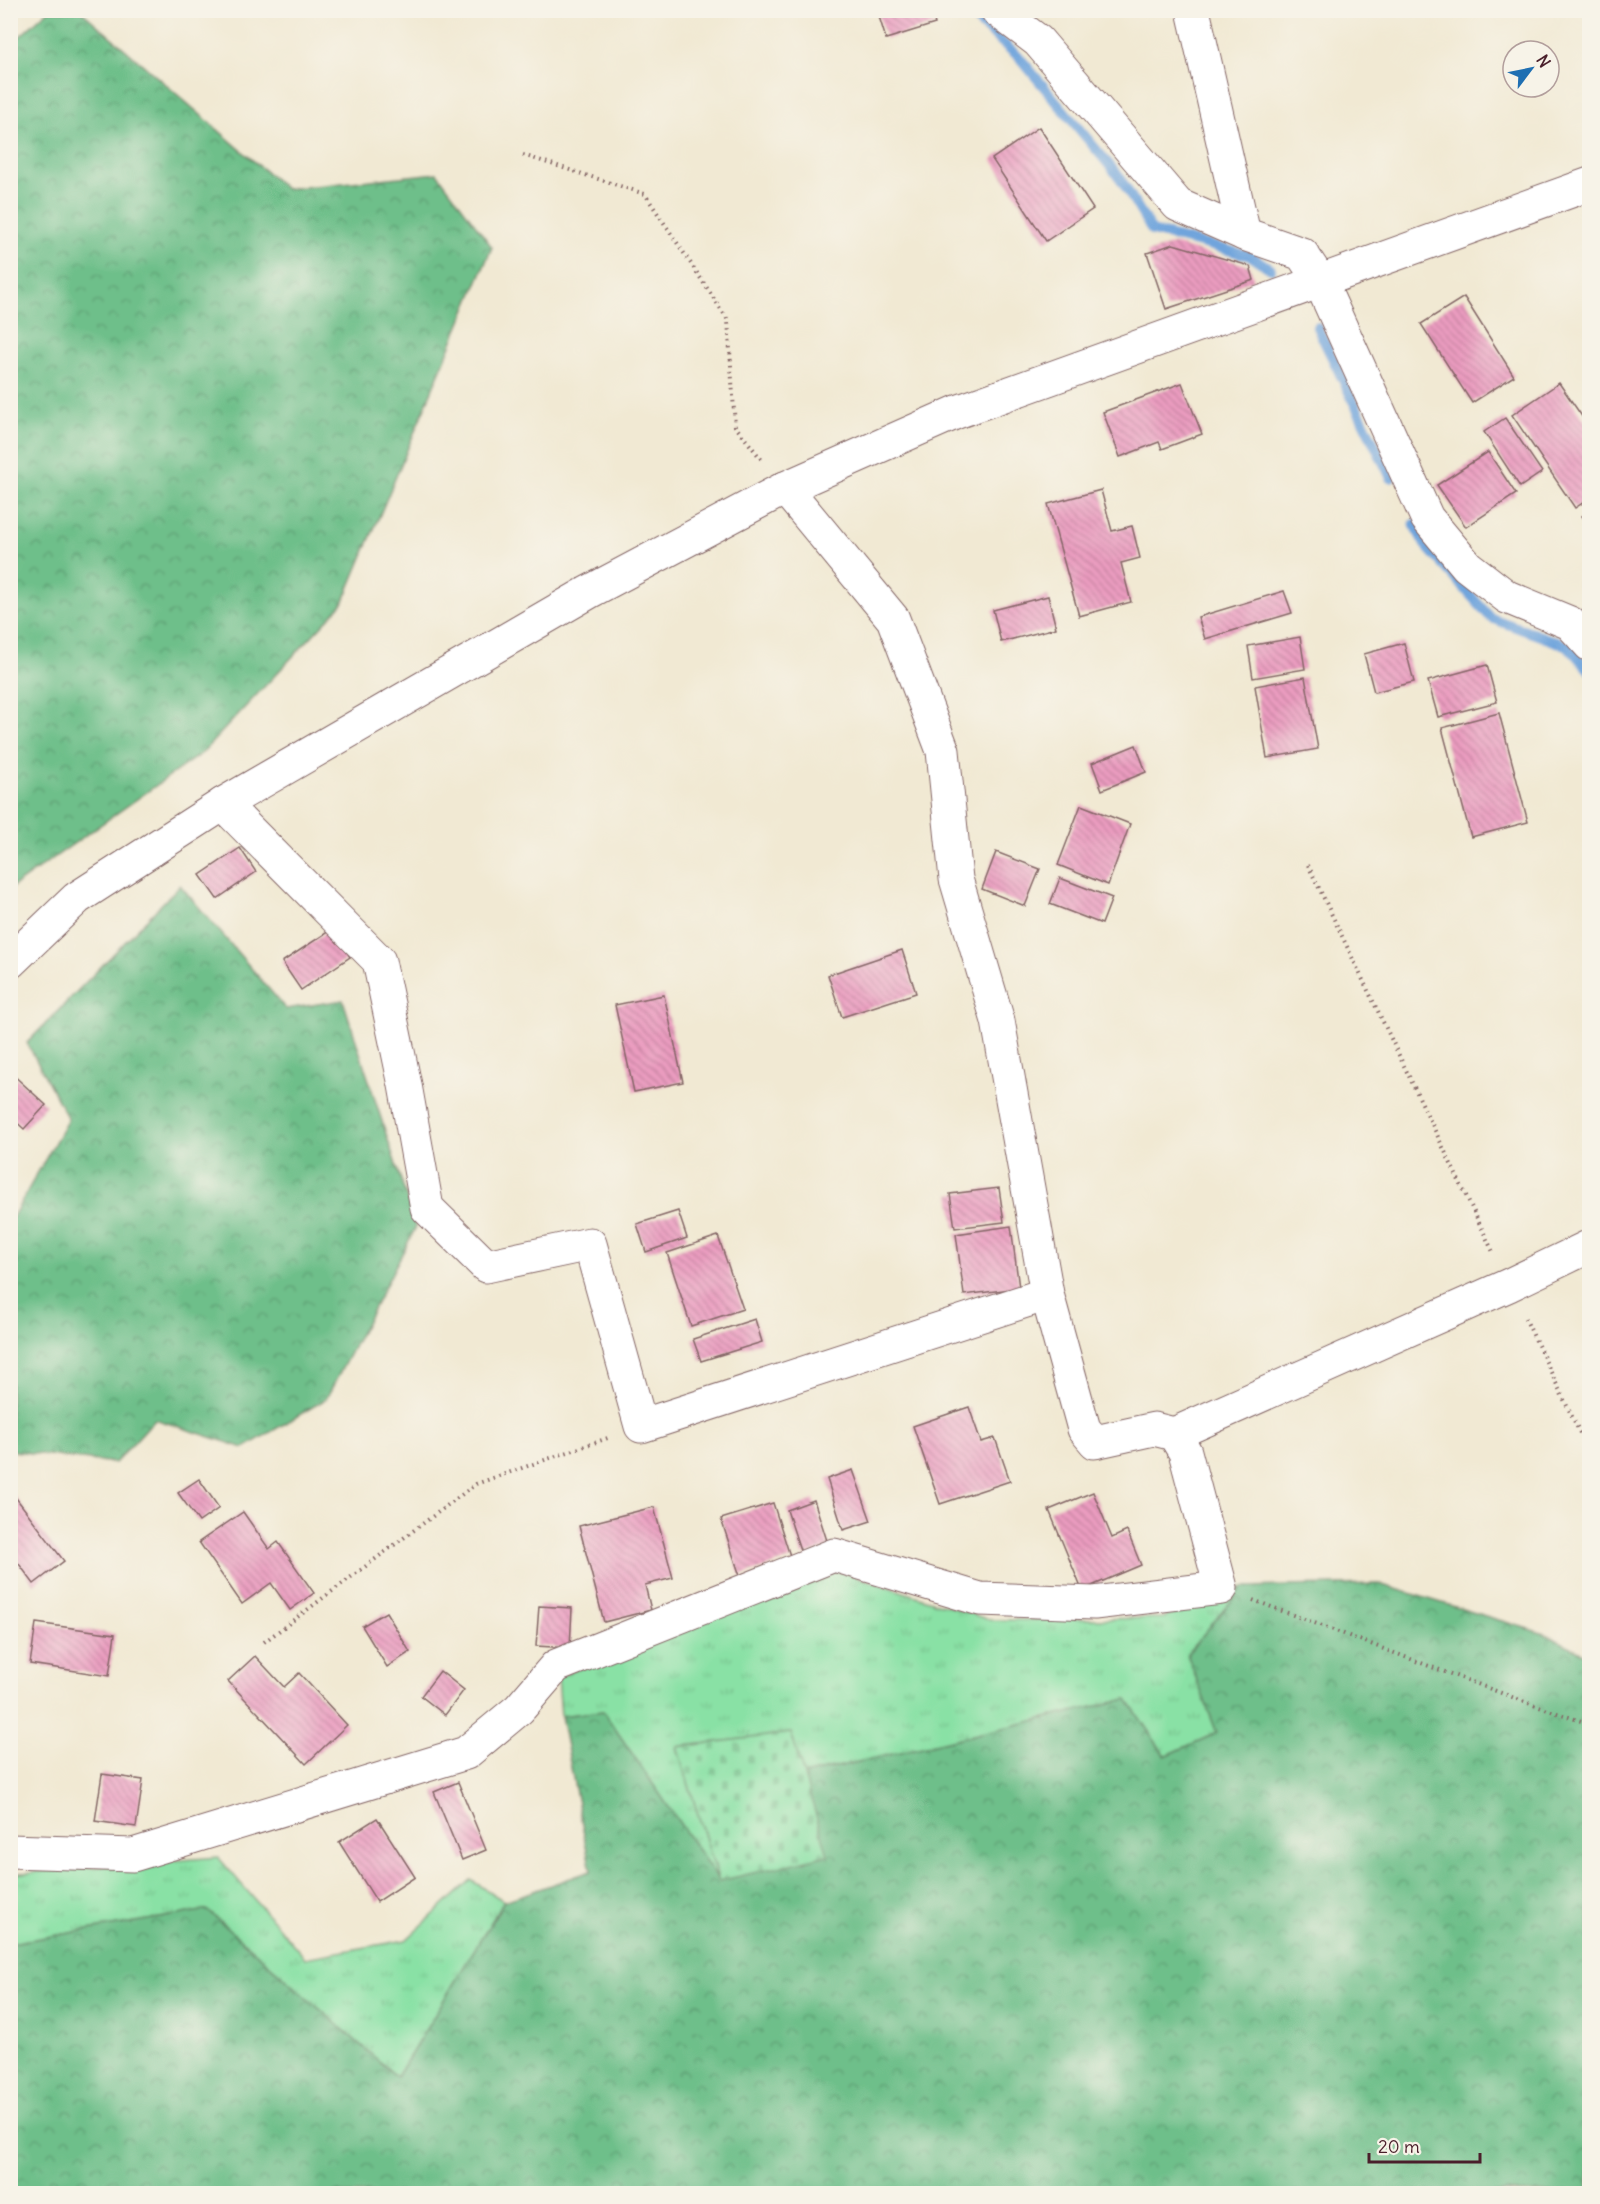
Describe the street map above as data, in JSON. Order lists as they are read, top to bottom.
{
  "scale_bar": "20 m",
  "north": "top right"
}
